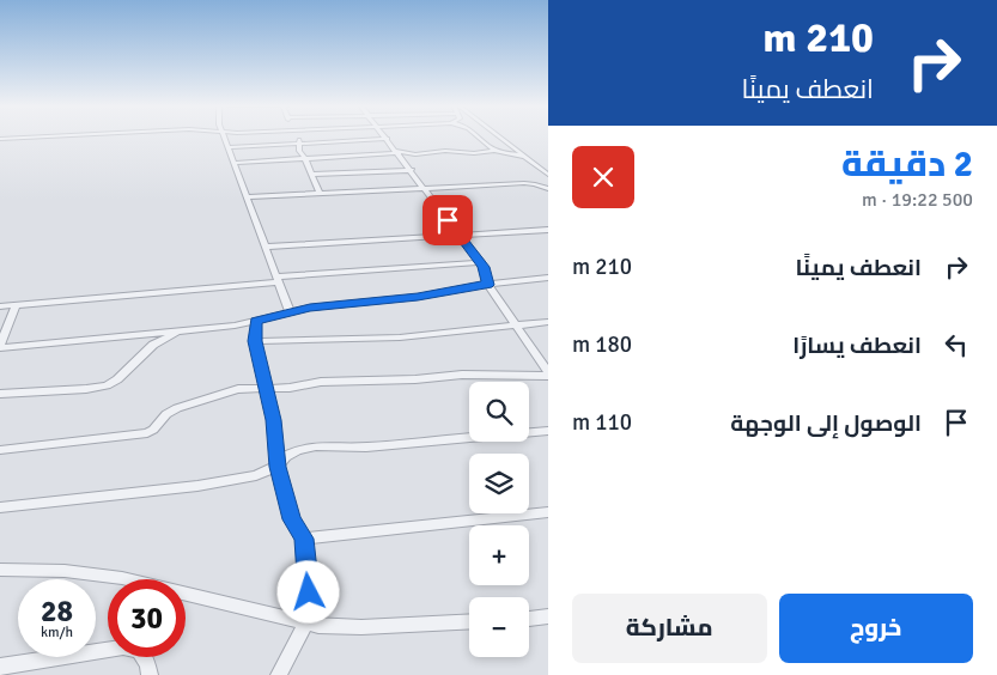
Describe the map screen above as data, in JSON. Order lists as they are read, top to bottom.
{
  "page": {
    "turn": ["210 m", "انعطف يمينًا"],
    "heading": ["2 دقيقة", "500 m · 19:22"],
    "list": [
      {
        "name": "انعطف يمينًا",
        "value": "210 m"
      },
      {
        "name": "انعطف يسارًا",
        "value": "180 m"
      },
      {
        "name": "الوصول إلى الوجهة",
        "value": "110 m"
      }
    ],
    "map_buttons": ["+", "−"],
    "speed": "28 km/h",
    "limit": "30",
    "buttons": ["خروج", "مشاركة"]
  }
}
